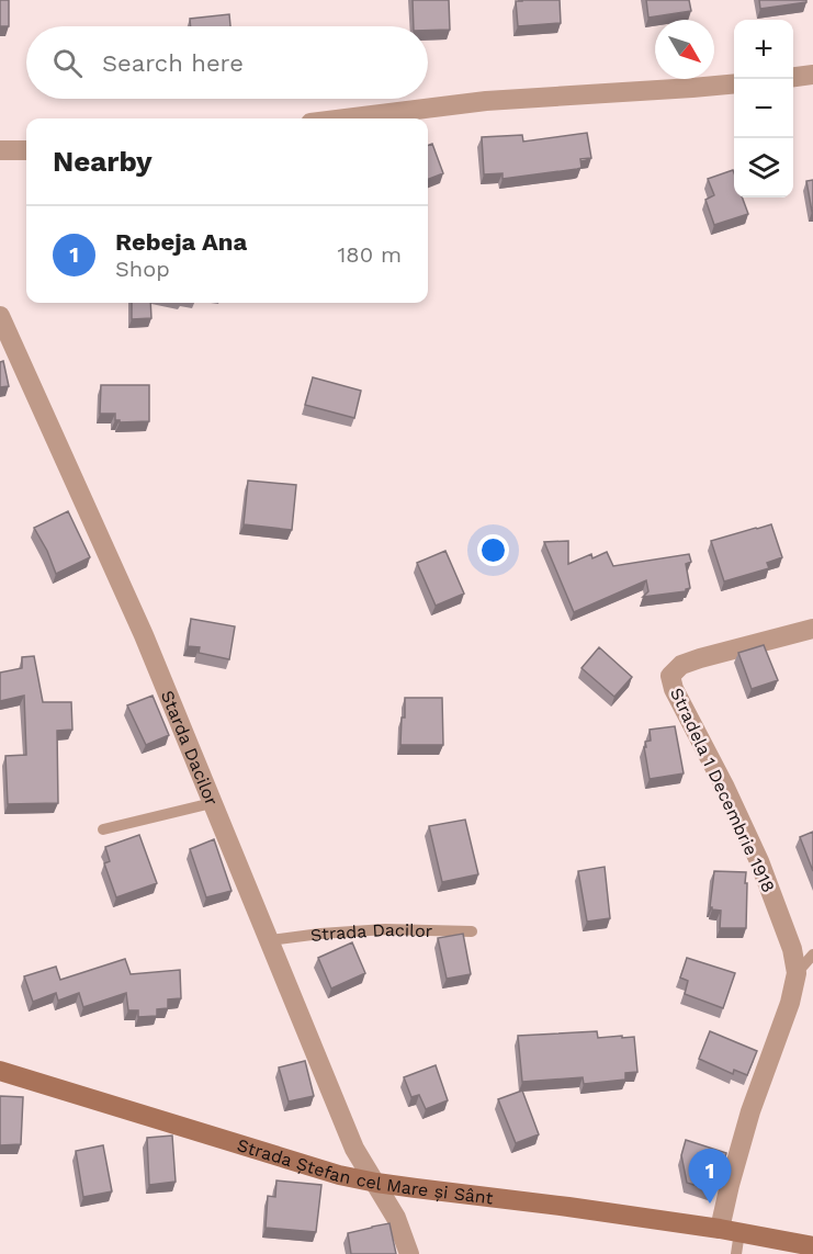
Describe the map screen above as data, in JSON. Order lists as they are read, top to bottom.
{
  "streets": {
    "street": ["Starda Dacilor", "Stradela 1 Decembrie 1918", "Strada Ștefan cel Mare și Sânt"],
    "lane": ["Strada Dacilor"]
  },
  "crossings": [
    ["Starda Dacilor", "Strada Dacilor"],
    ["Starda Dacilor", "Strada Ștefan cel Mare și Sânt"],
    ["Stradela 1 Decembrie 1918", "Strada Ștefan cel Mare și Sânt"]
  ],
  "north": "bottom right",
  "page": {
    "map_buttons": ["+", "−"],
    "search": "Search here",
    "heading": "Nearby",
    "list": [
      {
        "mark": "1",
        "name": "Rebeja Ana",
        "note": "Shop",
        "value": "180 m"
      }
    ],
    "pins": "1"
  }
}
